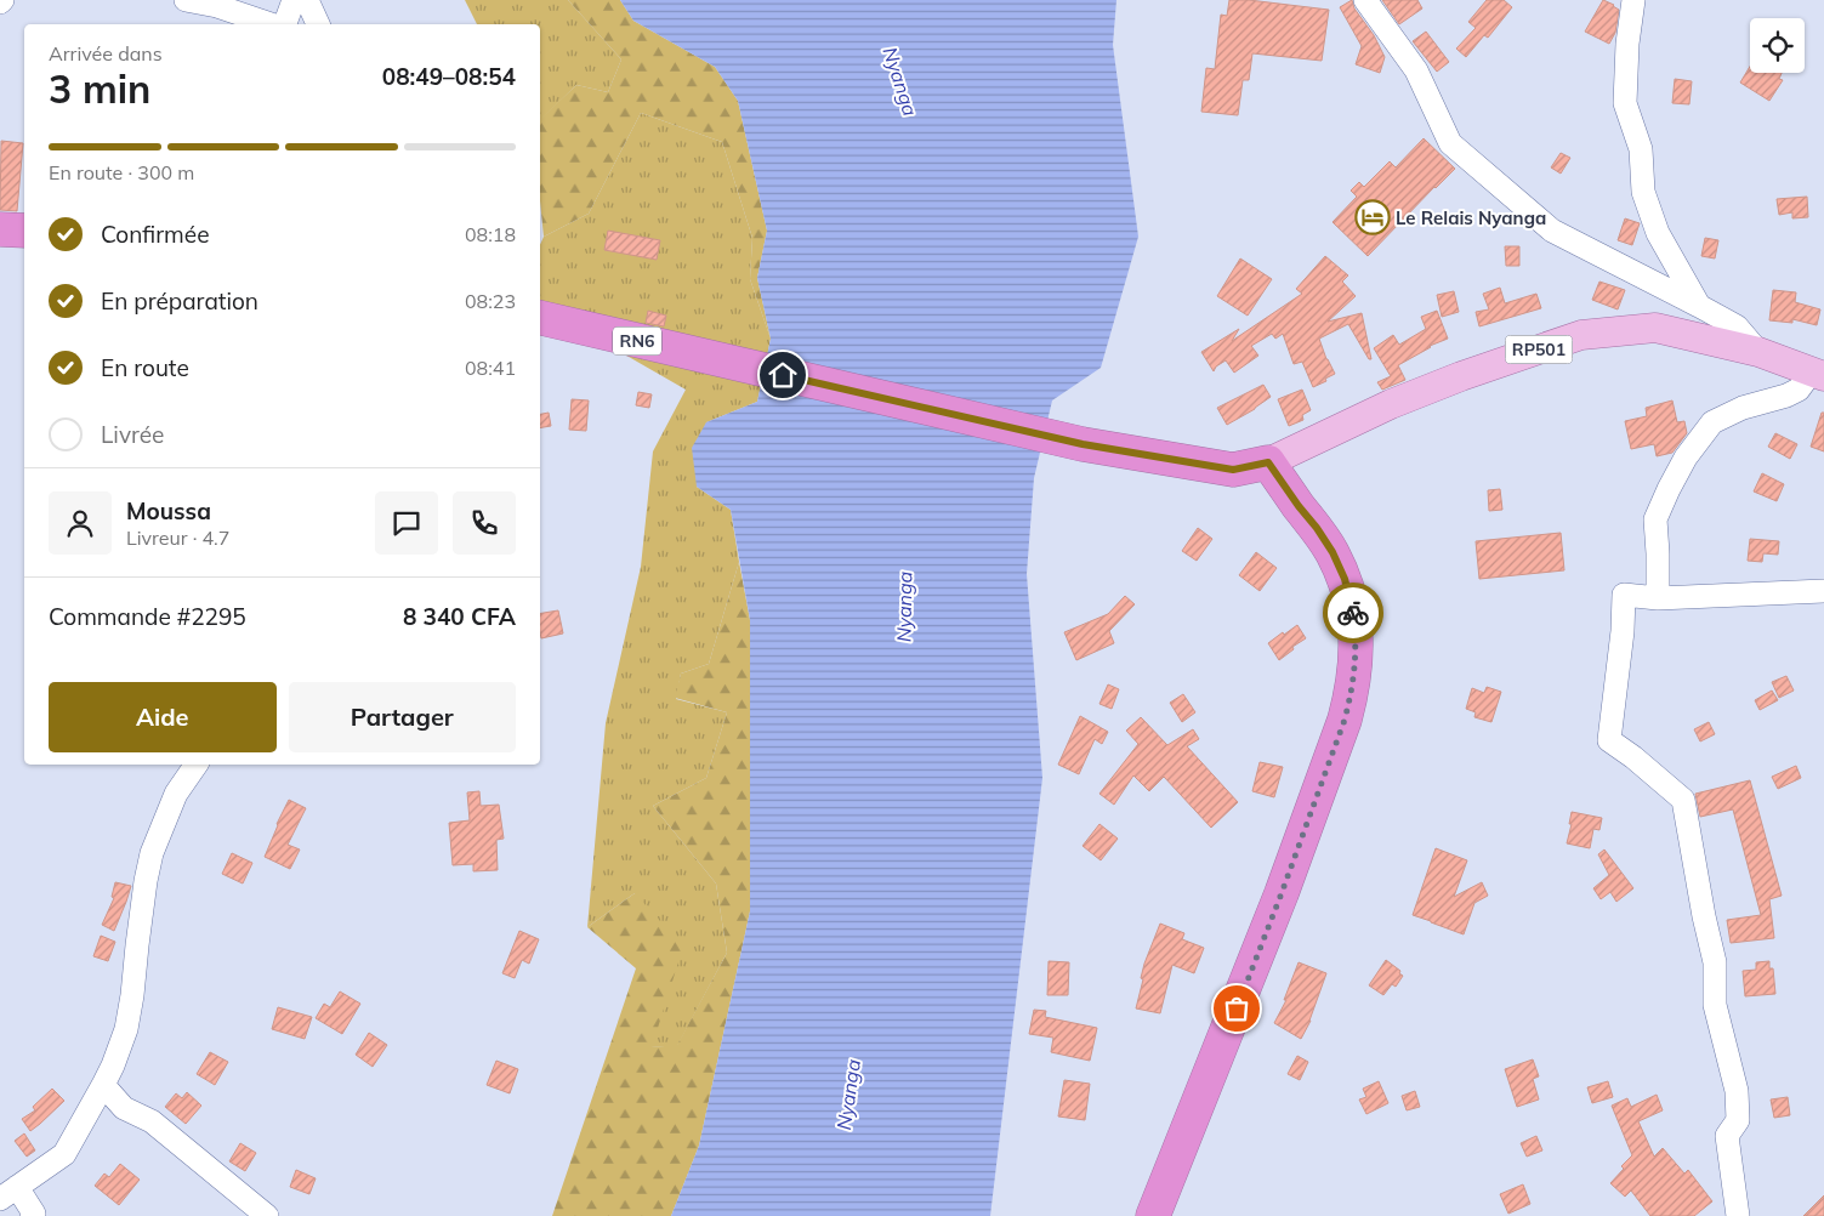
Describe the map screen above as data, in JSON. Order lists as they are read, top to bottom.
{
  "streets": {
    "highway": ["RN6"],
    "main road": ["RP501"]
  },
  "crossings": [
    ["RN6", "RP501"]
  ],
  "water": ["Nyanga"],
  "places": {
    "hotel": ["Le Relais Nyanga"]
  },
  "page": {
    "heading": ["3 min", "Arrivée dans", "08:49–08:54"],
    "panel": [
      "Moussa",
      "Livreur · 4.7",
      "Commande #2295",
      "8 340 CFA"
    ],
    "bar": "En route · 300 m",
    "list": [
      ["Confirmée", "08:18"],
      ["En préparation", "08:23"],
      ["En route", "08:41"],
      "Livrée"
    ],
    "buttons": ["Aide", "Partager"]
  }
}
